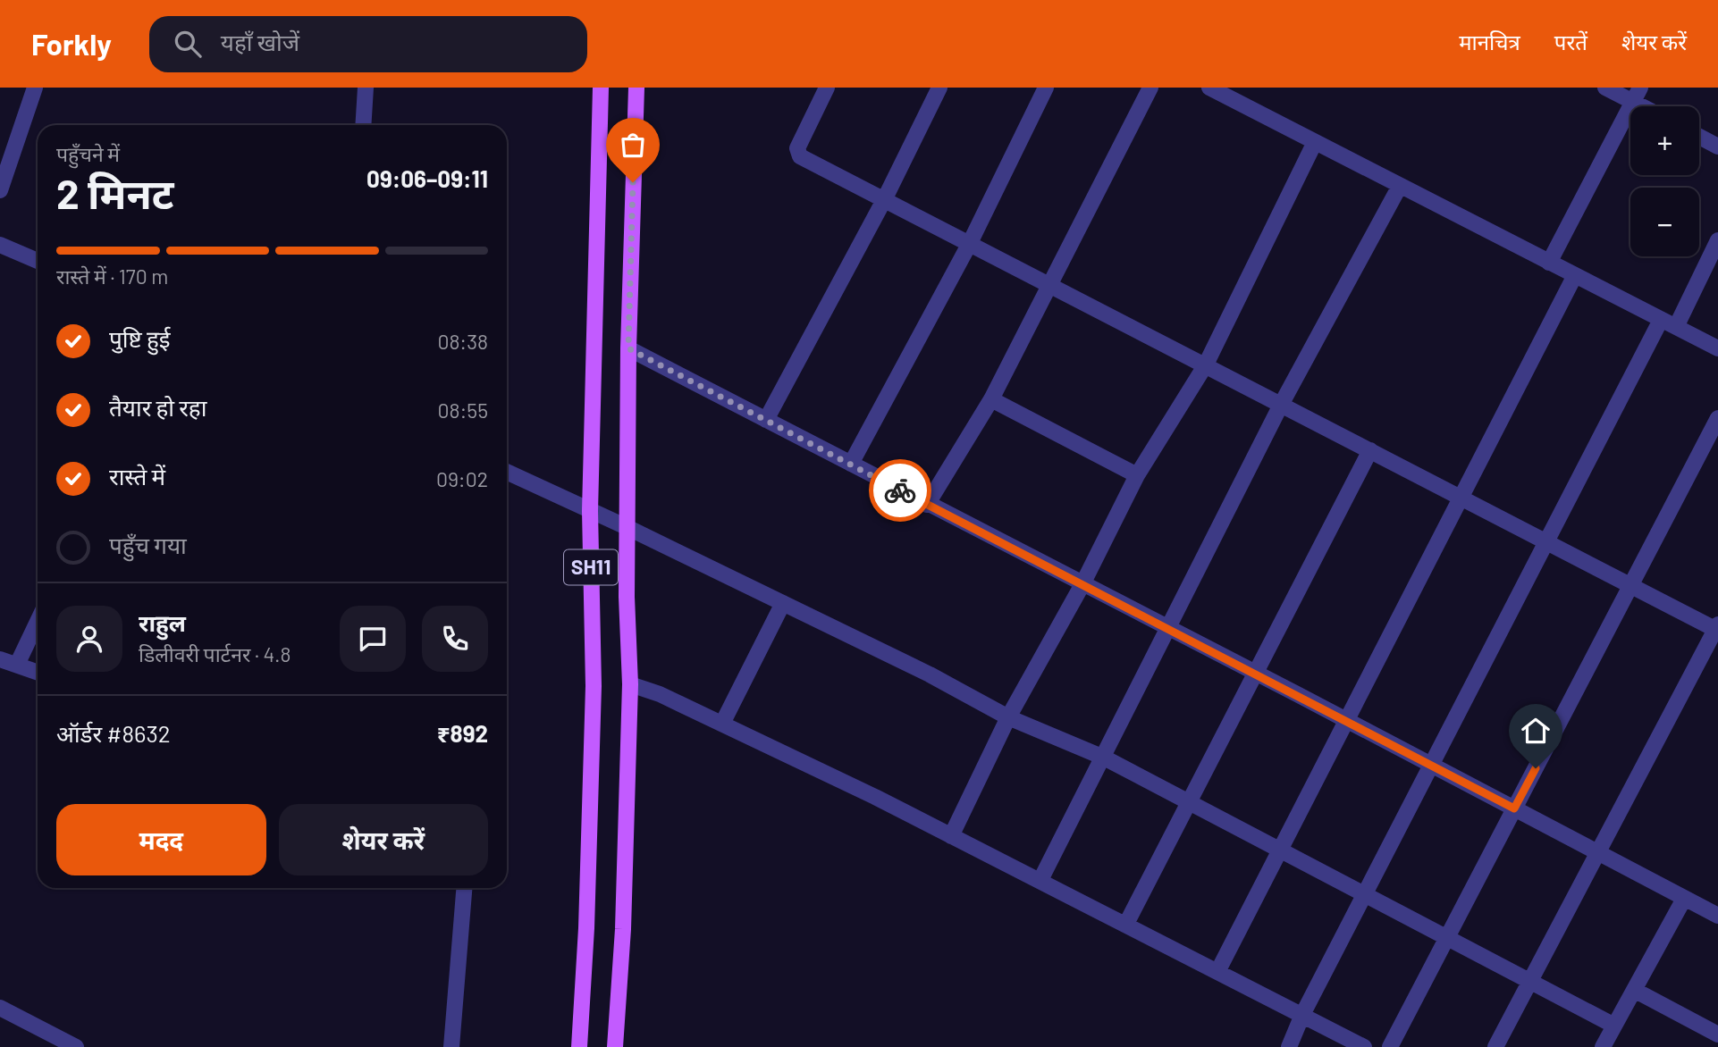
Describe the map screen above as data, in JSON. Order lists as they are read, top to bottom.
{
  "streets": {
    "main road": ["SH11"]
  },
  "page": {
    "header": "Forkly",
    "search": "यहाँ खोजें",
    "nav": ["मानचित्र", "परतें", "शेयर करें"],
    "map_buttons": ["+", "−"],
    "heading": ["2 मिनट", "पहुँचने में", "09:06–09:11"],
    "panel": [
      "राहुल",
      "डिलीवरी पार्टनर · 4.8",
      "ऑर्डर #8632",
      "₹892"
    ],
    "bar": "रास्ते में · 170 m",
    "list": [
      ["पुष्टि हुई", "08:38"],
      ["तैयार हो रहा", "08:55"],
      ["रास्ते में", "09:02"],
      "पहुँच गया"
    ],
    "buttons": ["मदद", "शेयर करें"]
  }
}
